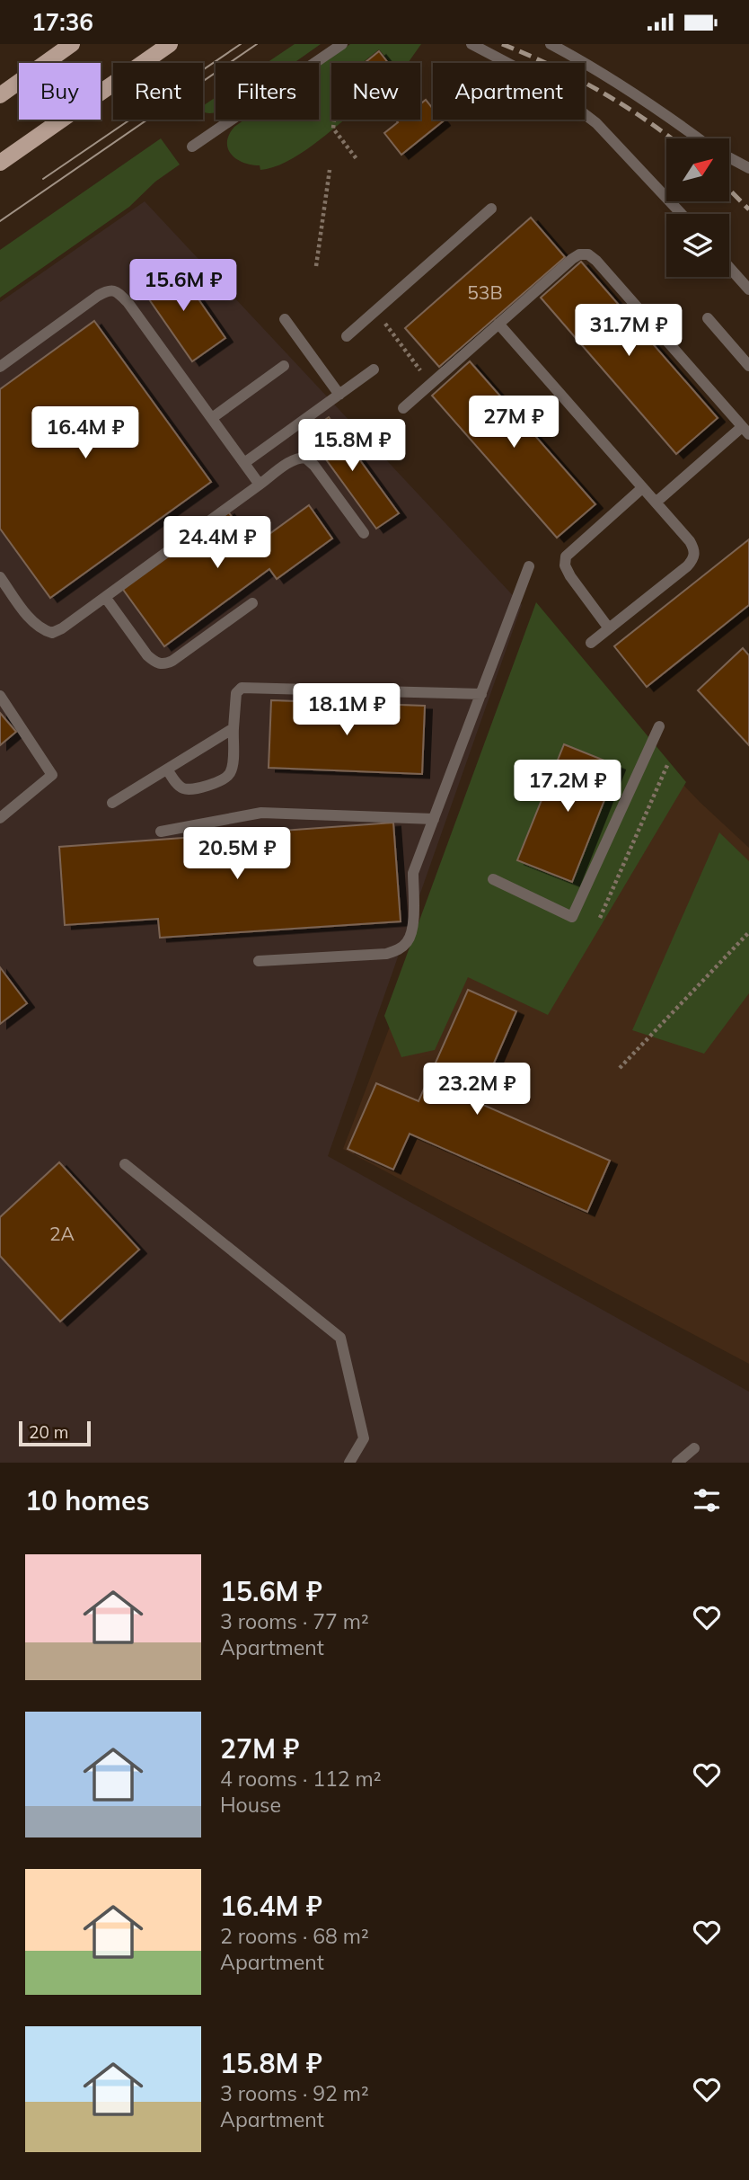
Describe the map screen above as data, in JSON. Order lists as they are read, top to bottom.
{
  "house_numbers": ["53В", "2А"],
  "scale_bar": "20 m",
  "north": "top right",
  "page": {
    "status": "17:36",
    "chip": [
      "Buy",
      "Rent",
      "Filters",
      "New",
      "Apartment"
    ],
    "price": [
      "15.6M ₽",
      "31.7M ₽",
      "27M ₽",
      "16.4M ₽",
      "15.8M ₽",
      "24.4M ₽",
      "18.1M ₽",
      "17.2M ₽",
      "20.5M ₽",
      "23.2M ₽"
    ],
    "scale": "20 m",
    "heading": "10 homes",
    "list": [
      {
        "name": "15.6M ₽",
        "note": "3 rooms · 77 m² · Apartment"
      },
      {
        "name": "27M ₽",
        "note": "4 rooms · 112 m² · House"
      },
      {
        "name": "16.4M ₽",
        "note": "2 rooms · 68 m² · Apartment"
      },
      {
        "name": "15.8M ₽",
        "note": "3 rooms · 92 m² · Apartment"
      }
    ]
  }
}
